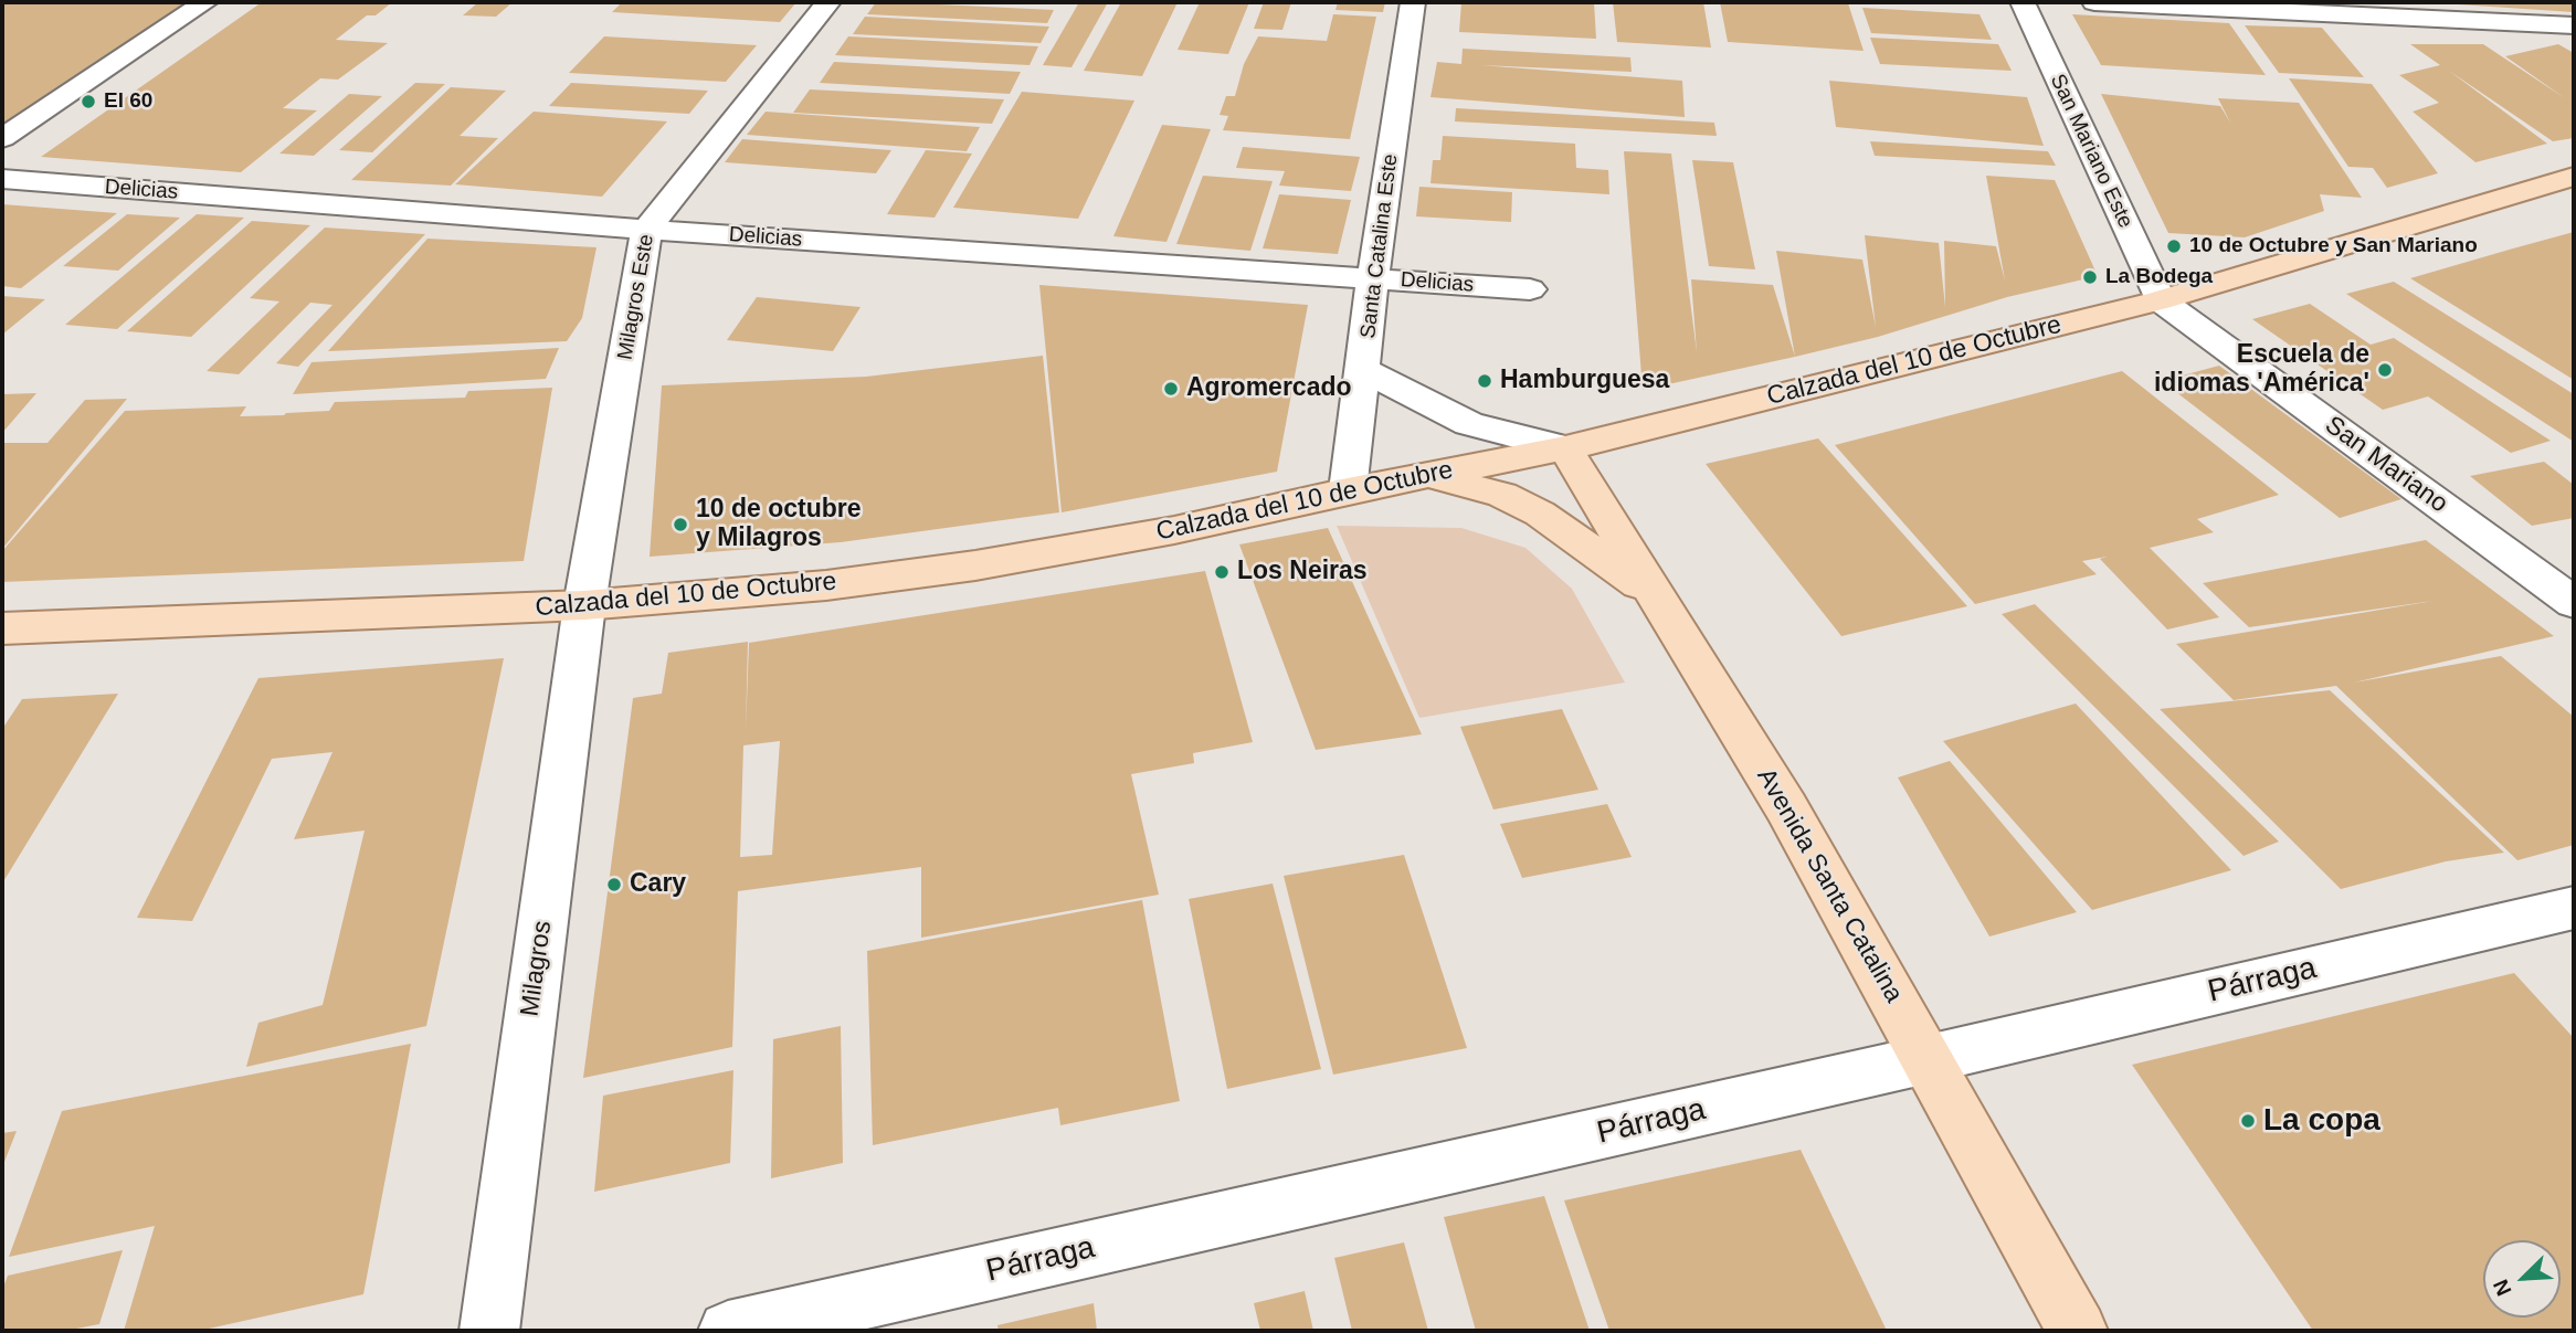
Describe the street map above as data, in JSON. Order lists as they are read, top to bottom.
{
  "streets": {
    "main road": ["Calzada del 10 de Octubre", "Avenida Santa Catalina"],
    "street": [
      "San Mariano Este",
      "Delicias",
      "Santa Catalina Este",
      "Milagros Este",
      "San Mariano",
      "Milagros",
      "Párraga"
    ]
  },
  "crossings": [
    ["San Mariano Este", "Calzada del 10 de Octubre"],
    ["San Mariano Este", "San Mariano"],
    ["Delicias", "Santa Catalina Este"],
    ["Delicias", "Milagros Este"],
    ["Santa Catalina Este", "Calzada del 10 de Octubre"],
    ["Milagros Este", "Calzada del 10 de Octubre"],
    ["Milagros Este", "Milagros"],
    ["Calzada del 10 de Octubre", "San Mariano"],
    ["Calzada del 10 de Octubre", "Avenida Santa Catalina"],
    ["Calzada del 10 de Octubre", "Milagros"],
    ["Avenida Santa Catalina", "Párraga"]
  ],
  "places": [
    "El 60",
    "10 de Octubre y San Mariano",
    "La Bodega",
    "Escuela de idiomas 'América'",
    "Hamburguesa",
    "Agromercado",
    "10 de octubre y Milagros",
    "Los Neiras",
    "Cary",
    "La copa"
  ],
  "north": "bottom left"
}
